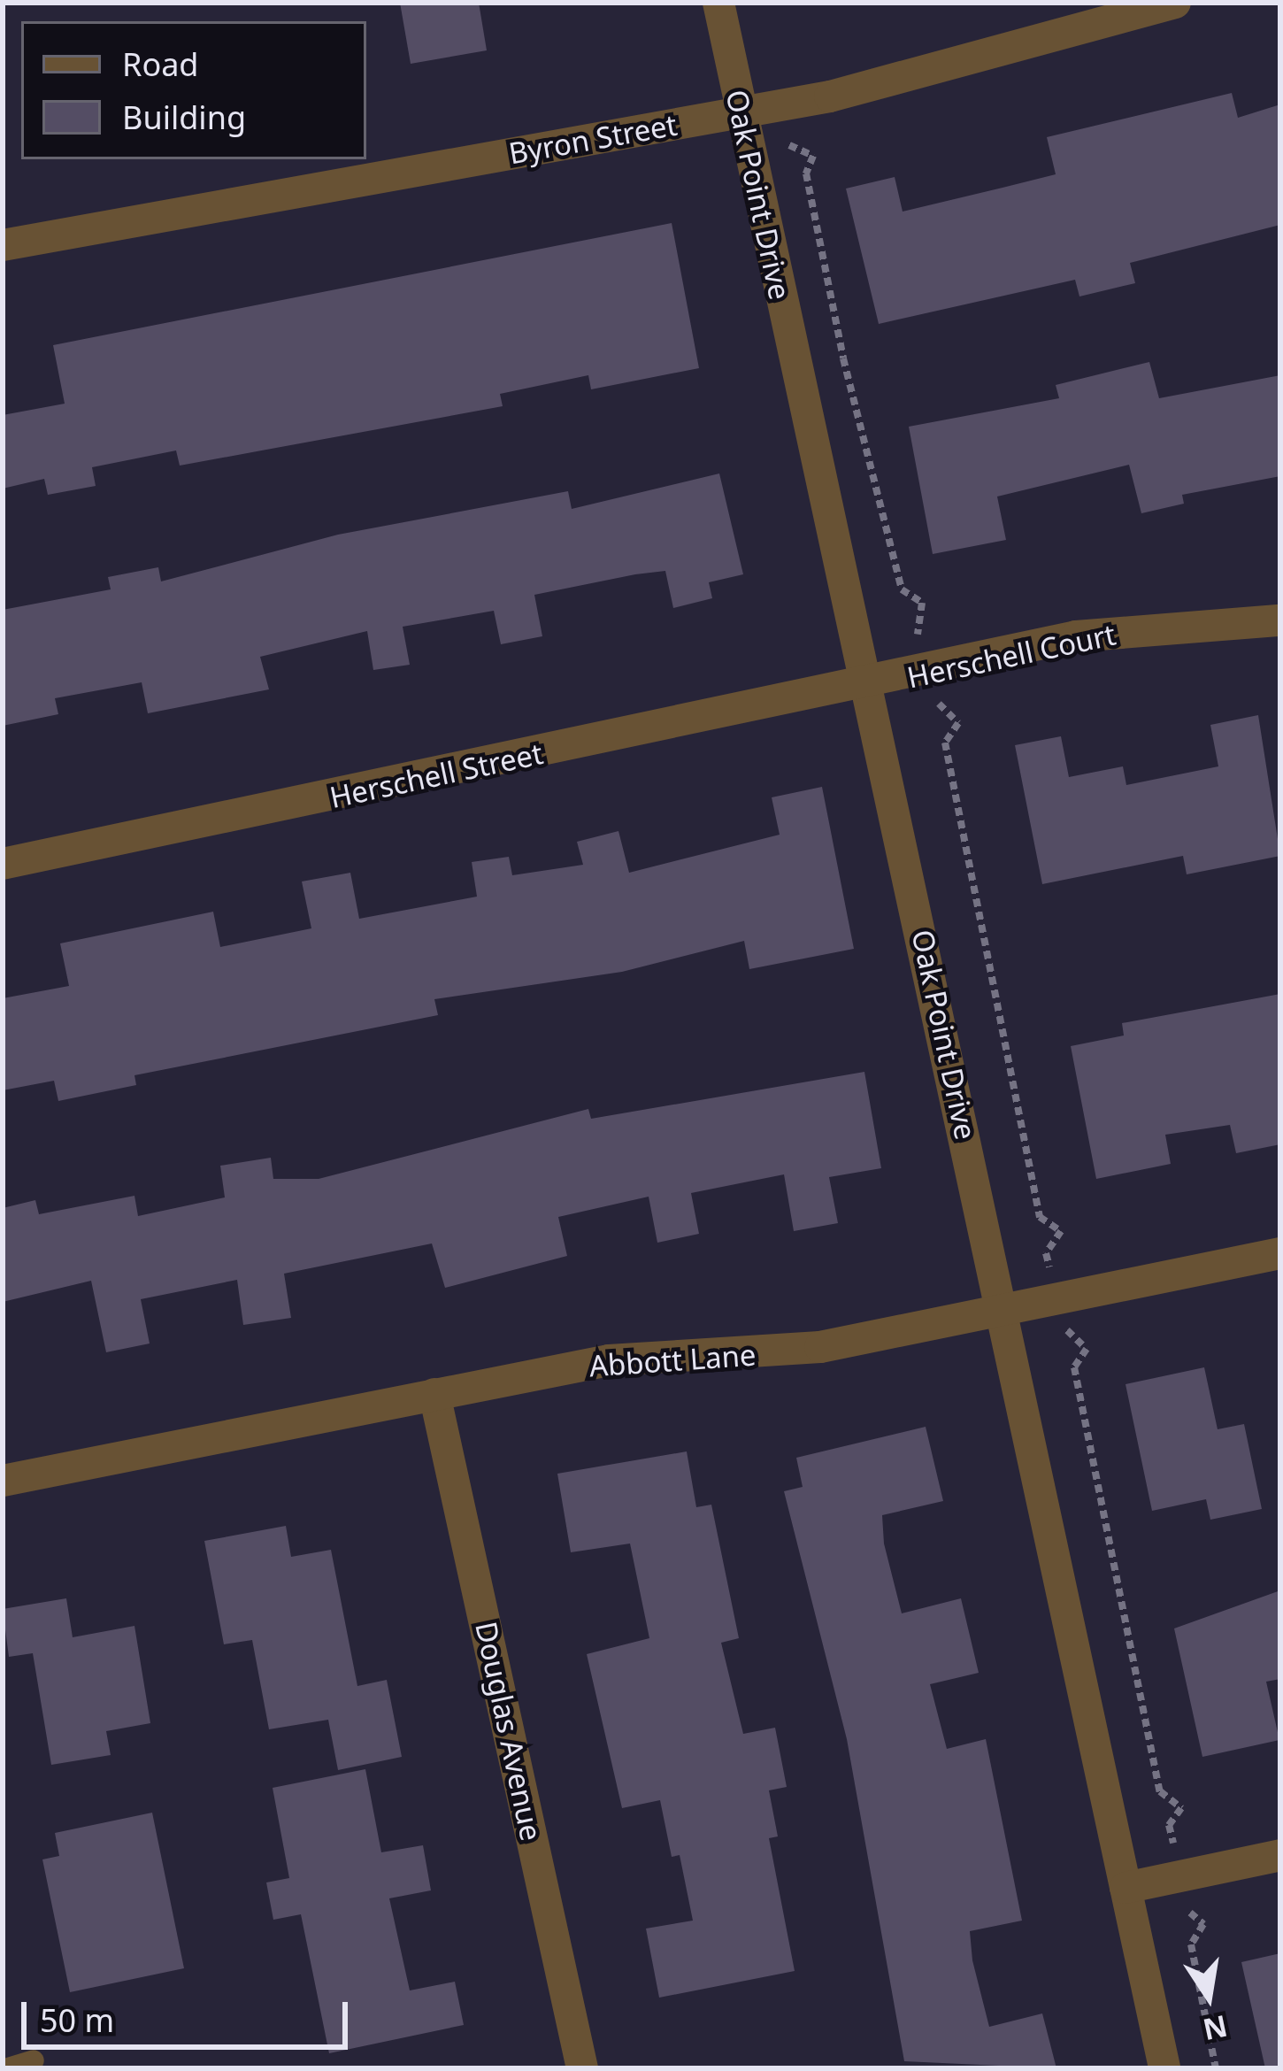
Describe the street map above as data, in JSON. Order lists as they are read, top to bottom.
{
  "streets": {
    "street": [
      "Byron Street",
      "Oak Point Drive",
      "Herschell Court",
      "Herschell Street",
      "Abbott Lane",
      "Douglas Avenue"
    ]
  },
  "crossings": [
    ["Byron Street", "Oak Point Drive"],
    ["Oak Point Drive", "Herschell Court"],
    ["Oak Point Drive", "Herschell Street"],
    ["Oak Point Drive", "Abbott Lane"],
    ["Herschell Court", "Herschell Street"],
    ["Abbott Lane", "Douglas Avenue"]
  ],
  "legend": ["Road", "Building"],
  "scale_bar": "50 m",
  "north": "bottom"
}
